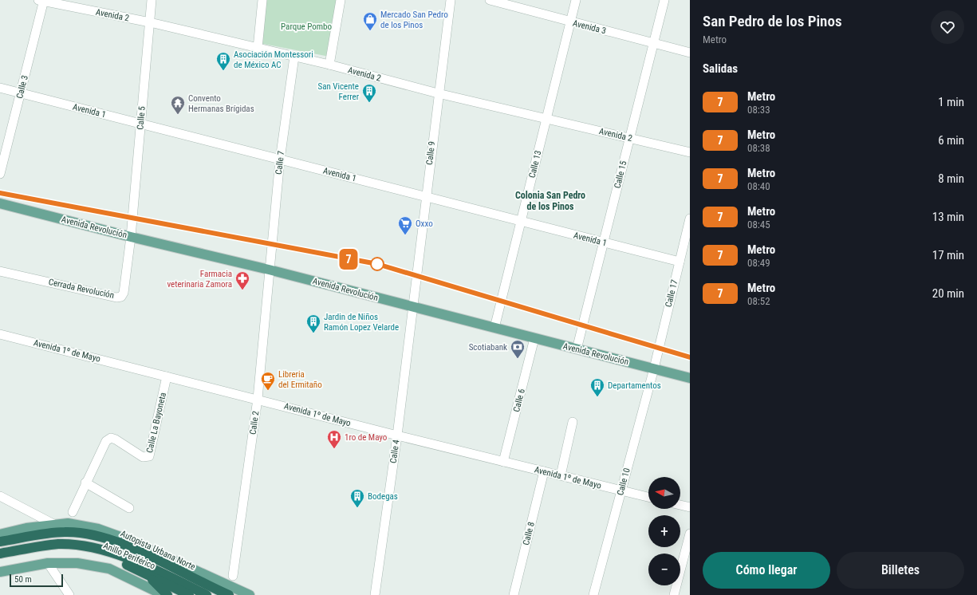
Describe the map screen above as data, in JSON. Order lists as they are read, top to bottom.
{
  "streets": {
    "highway": ["Autopista Urbana Norte", "Anillo Periférico"],
    "main road": ["Avenida Revolución"],
    "street": [
      "Avenida 2",
      "Avenida 3",
      "Calle 3",
      "Avenida 1",
      "Calle 5",
      "Calle 9",
      "Calle 7",
      "Calle 13",
      "Calle 15",
      "Cerrada Revolución",
      "Calle 17",
      "Avenida 1º de Mayo",
      "Calle 6",
      "Calle La Bayoneta",
      "Calle 2",
      "Calle 4",
      "Calle 10",
      "Calle 8"
    ]
  },
  "crossings": [
    ["Avenida 2", "Calle 3"],
    ["Avenida 2", "Calle 5"],
    ["Avenida 2", "Calle 9"],
    ["Avenida 2", "Calle 7"],
    ["Avenida 2", "Calle 13"],
    ["Avenida 2", "Calle 15"],
    ["Avenida 3", "Calle 13"],
    ["Avenida 3", "Calle 15"],
    ["Calle 3", "Avenida 1"],
    ["Avenida 1", "Calle 5"],
    ["Avenida 1", "Calle 9"],
    ["Avenida 1", "Calle 7"],
    ["Avenida 1", "Calle 13"],
    ["Avenida 1", "Calle 15"],
    ["Avenida 1", "Calle 17"],
    ["Calle 5", "Avenida Revolución"],
    ["Calle 5", "Cerrada Revolución"],
    ["Calle 9", "Avenida Revolución"],
    ["Calle 9", "Calle 4"],
    ["Calle 7", "Avenida Revolución"],
    ["Calle 7", "Calle 2"],
    ["Calle 13", "Avenida Revolución"],
    ["Calle 15", "Avenida Revolución"],
    ["Avenida Revolución", "Cerrada Revolución"],
    ["Avenida Revolución", "Calle 17"],
    ["Avenida Revolución", "Calle 6"],
    ["Avenida Revolución", "Calle 2"],
    ["Avenida Revolución", "Calle 4"],
    ["Avenida Revolución", "Calle 10"],
    ["Calle 17", "Calle 10"],
    ["Avenida 1º de Mayo", "Calle 6"],
    ["Avenida 1º de Mayo", "Calle La Bayoneta"],
    ["Avenida 1º de Mayo", "Calle 2"],
    ["Avenida 1º de Mayo", "Calle 4"],
    ["Avenida 1º de Mayo", "Calle 10"],
    ["Avenida 1º de Mayo", "Calle 8"]
  ],
  "districts": ["Colonia San Pedro de los Pinos"],
  "parks": ["Parque Pombo"],
  "places": {
    "shop": ["Mercado San Pedro de los Pinos"],
    "building": [
      "Asociación Montessori de México AC",
      "San Vicente Ferrer",
      "Jardin de Niños Ramón Lopez Velarde",
      "Departamentos",
      "Bodegas"
    ],
    "temple": ["Convento Hermanas Brígidas"],
    "supermarket": ["Oxxo"],
    "pharmacy": ["Farmacia veterinaria Zamora"],
    "bank": ["Scotiabank"],
    "cafe": ["Libreria del Ermitaño"],
    "hospital": ["1ro de Mayo"]
  },
  "lines": ["metro line 7"],
  "scale_bar": "50 m",
  "north": "left",
  "page": {
    "on_map": "7",
    "heading": [
      ["San Pedro de los Pinos", "Metro"],
      "Salidas"
    ],
    "list": [
      {
        "mark": "7",
        "name": "Metro",
        "note": "08:33",
        "value": "1 min"
      },
      {
        "mark": "7",
        "name": "Metro",
        "note": "08:38",
        "value": "6 min"
      },
      {
        "mark": "7",
        "name": "Metro",
        "note": "08:40",
        "value": "8 min"
      },
      {
        "mark": "7",
        "name": "Metro",
        "note": "08:45",
        "value": "13 min"
      },
      {
        "mark": "7",
        "name": "Metro",
        "note": "08:49",
        "value": "17 min"
      },
      {
        "mark": "7",
        "name": "Metro",
        "note": "08:52",
        "value": "20 min"
      }
    ],
    "map_buttons": ["+", "−"],
    "buttons": ["Cómo llegar", "Billetes"],
    "scale": "50 m"
  }
}
